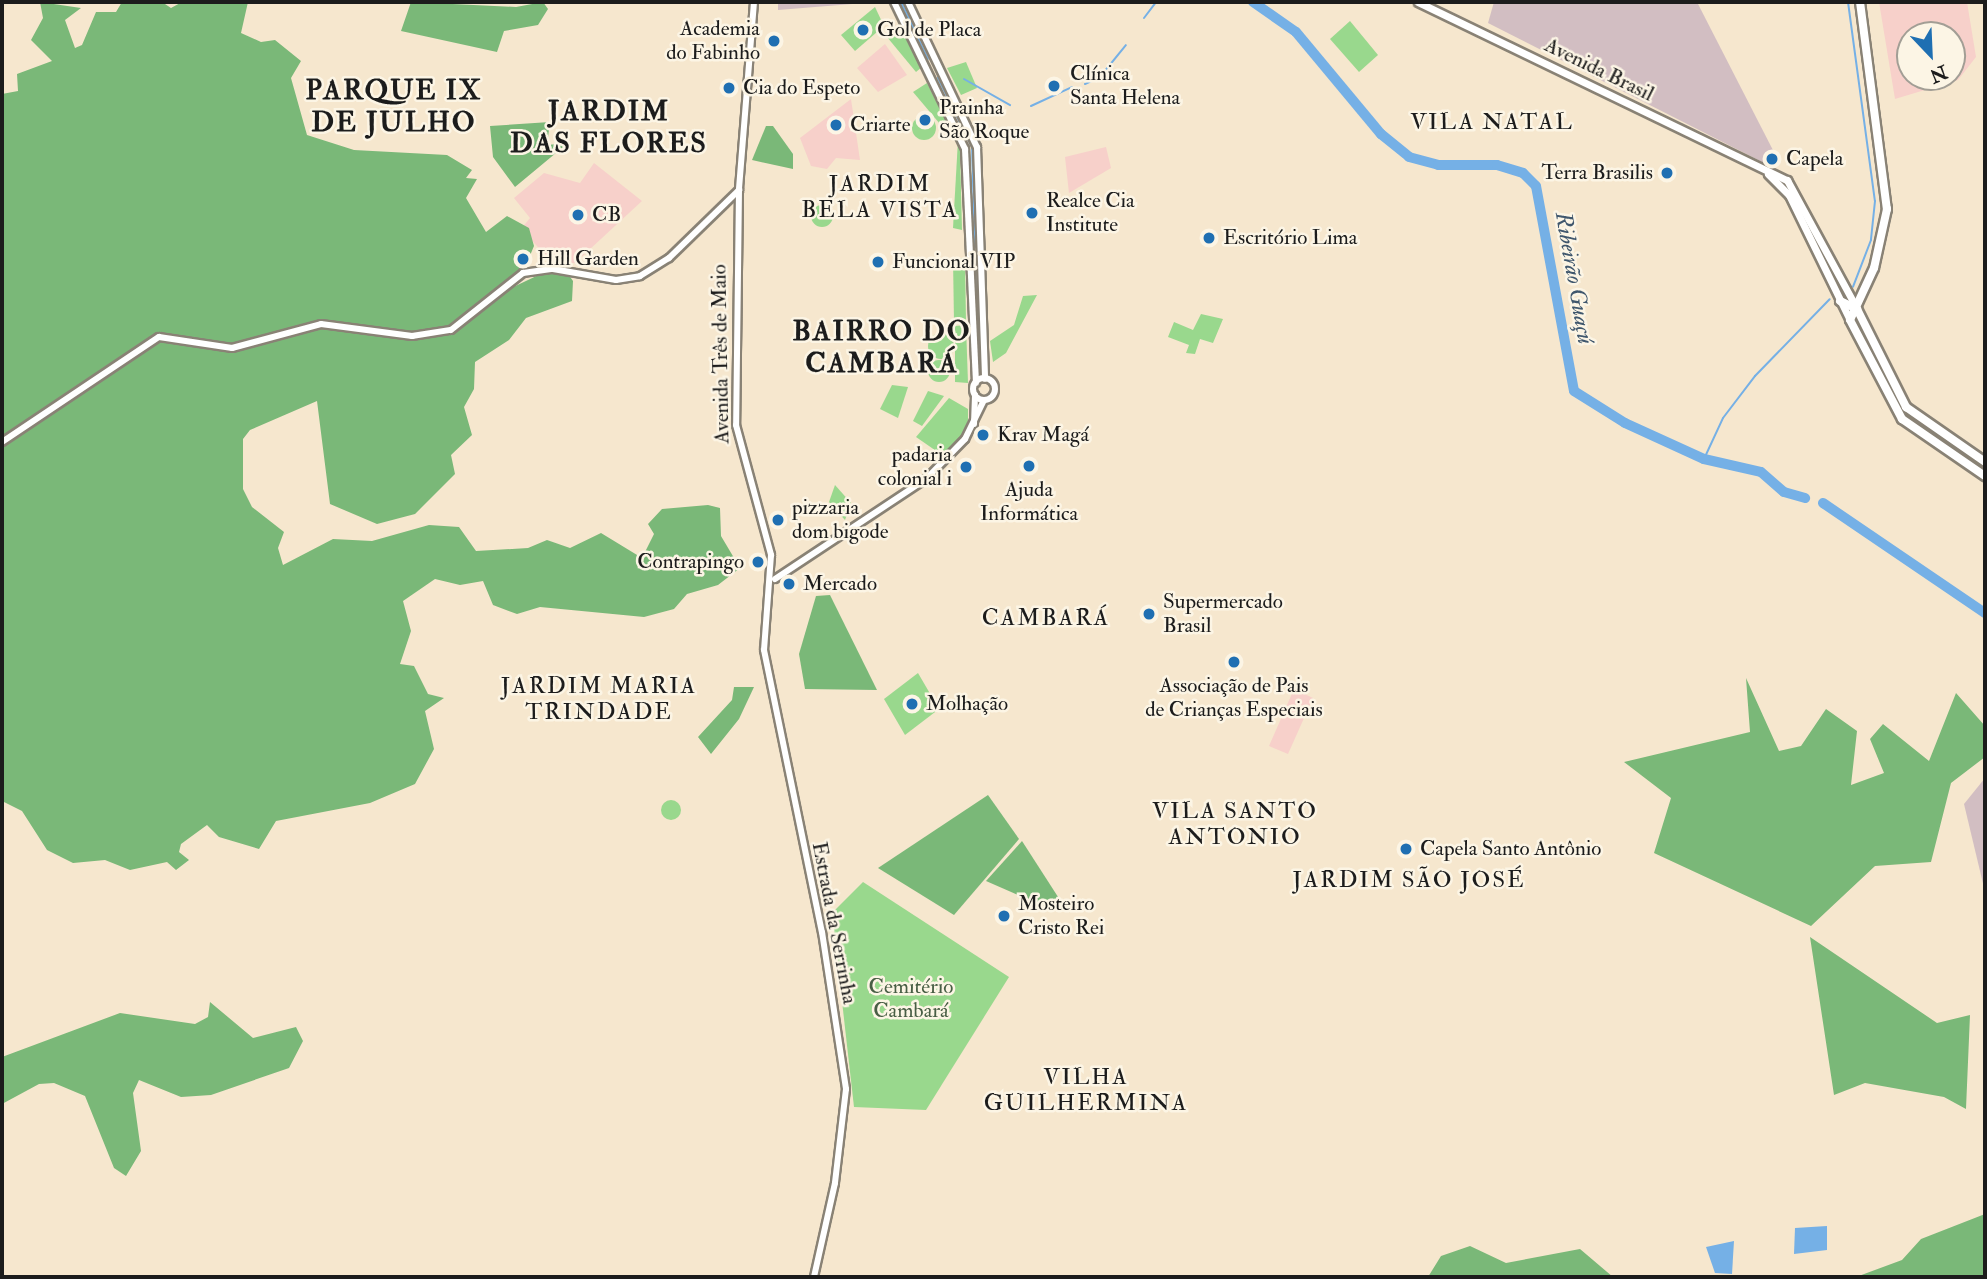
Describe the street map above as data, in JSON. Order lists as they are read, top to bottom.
{
  "streets": {
    "main road": ["Avenida Brasil"],
    "street": ["Avenida Três de Maio", "Estrada da Serrinha"]
  },
  "crossings": [
    ["Avenida Três de Maio", "Estrada da Serrinha"]
  ],
  "districts": [
    "PARQUE IX DE JULHO",
    "JARDIM DAS FLORES",
    "VILA NATAL",
    "JARDIM BELA VISTA",
    "BAIRRO DO CAMBARÁ",
    "CAMBARÁ",
    "JARDIM MARIA TRINDADE",
    "VILA SANTO ANTONIO",
    "JARDIM SÃO JOSÉ",
    "VILHA GUILHERMINA"
  ],
  "water": ["Ribeirão Guaçú"],
  "parks": ["Cemitério Cambará"],
  "places": [
    "Gol de Placa",
    "Academia do Fabinho",
    "Clínica Santa Helena",
    "Cia do Espeto",
    "Prainha São Roque",
    "Criarte",
    "Capela",
    "Terra Brasilis",
    "Realce Cia Institute",
    "CB",
    "Escritório Lima",
    "Hill Garden",
    "Funcional VIP",
    "Krav Magá",
    "Ajuda Informática",
    "padaria colonial i",
    "pizzaria dom bigode",
    "Contrapingo",
    "Mercado",
    "Supermercado Brasil",
    "Associação de Pais de Crianças Especiais",
    "Molhação",
    "Capela Santo Antônio",
    "Mosteiro Cristo Rei"
  ],
  "north": "bottom right"
}
